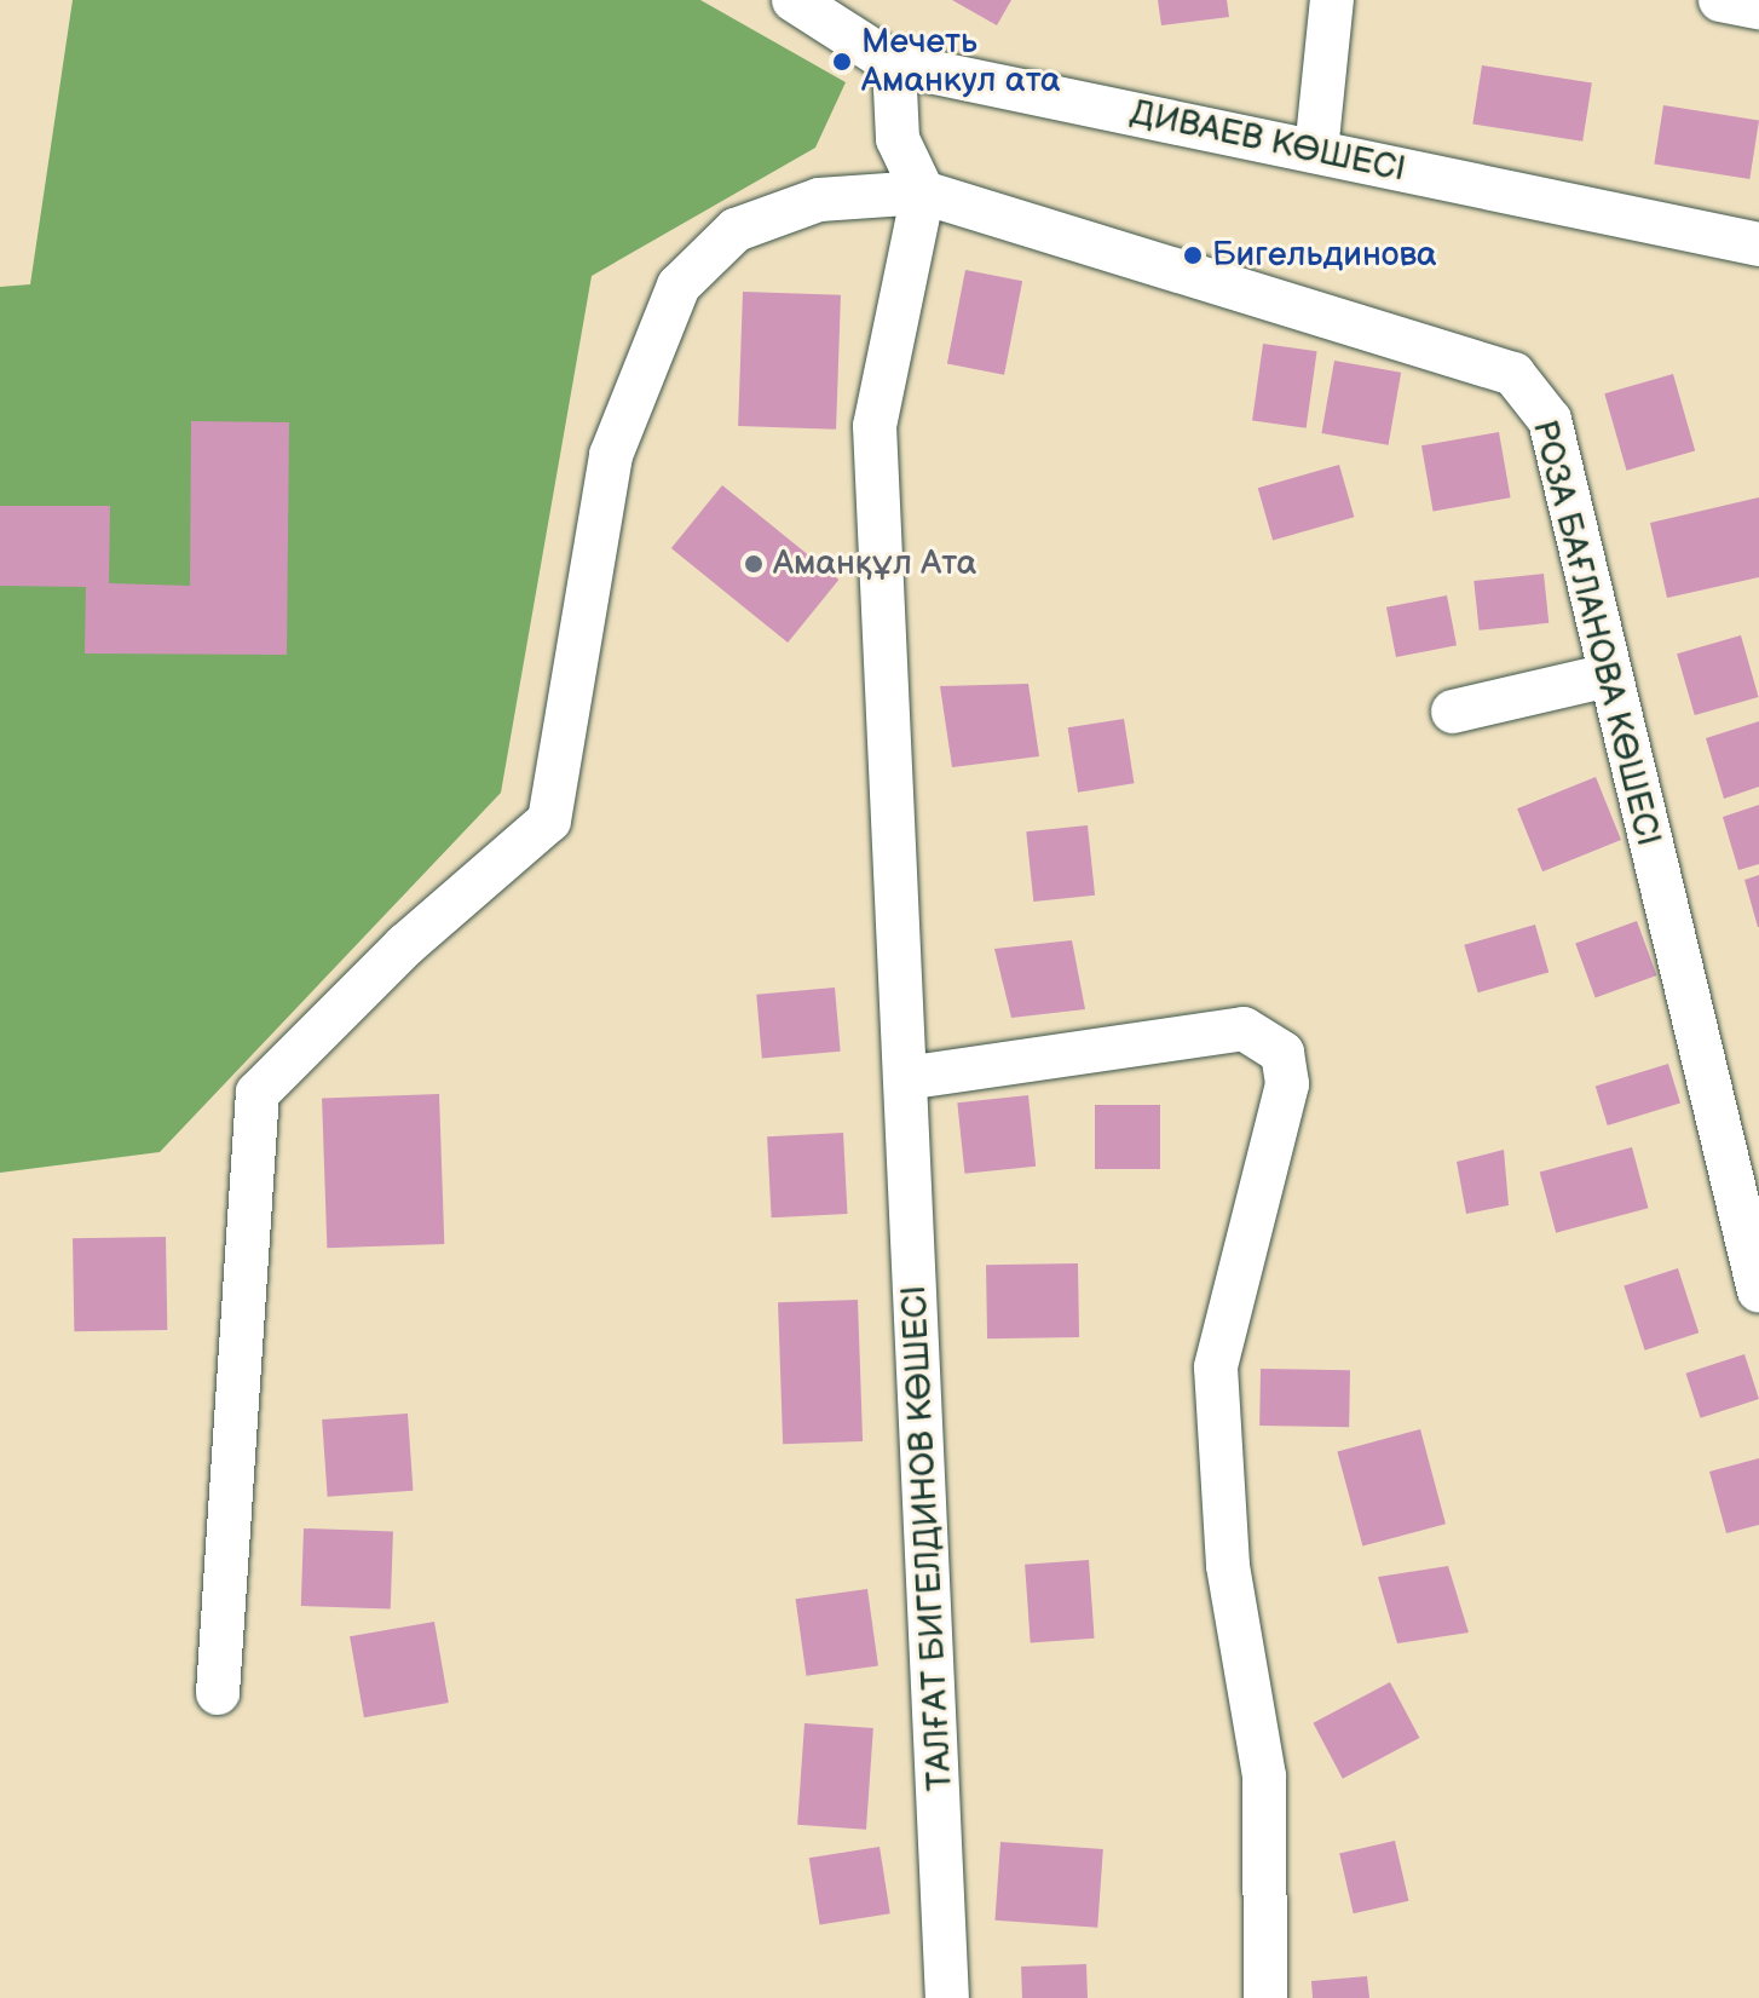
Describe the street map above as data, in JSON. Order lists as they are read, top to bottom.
{
  "streets": {
    "street": ["ДИВАЕВ КӨШЕСІ", "РОЗА БАҒЛАНОВА КӨШЕСІ", "ТАЛҒАТ БИГЕЛДИНОВ КӨШЕСІ"]
  },
  "crossings": [
    ["РОЗА БАҒЛАНОВА КӨШЕСІ", "ТАЛҒАТ БИГЕЛДИНОВ КӨШЕСІ"]
  ],
  "places": ["Мечеть Аманкул ата", "Бигельдинова", "Аманқұл Ата"]
}
